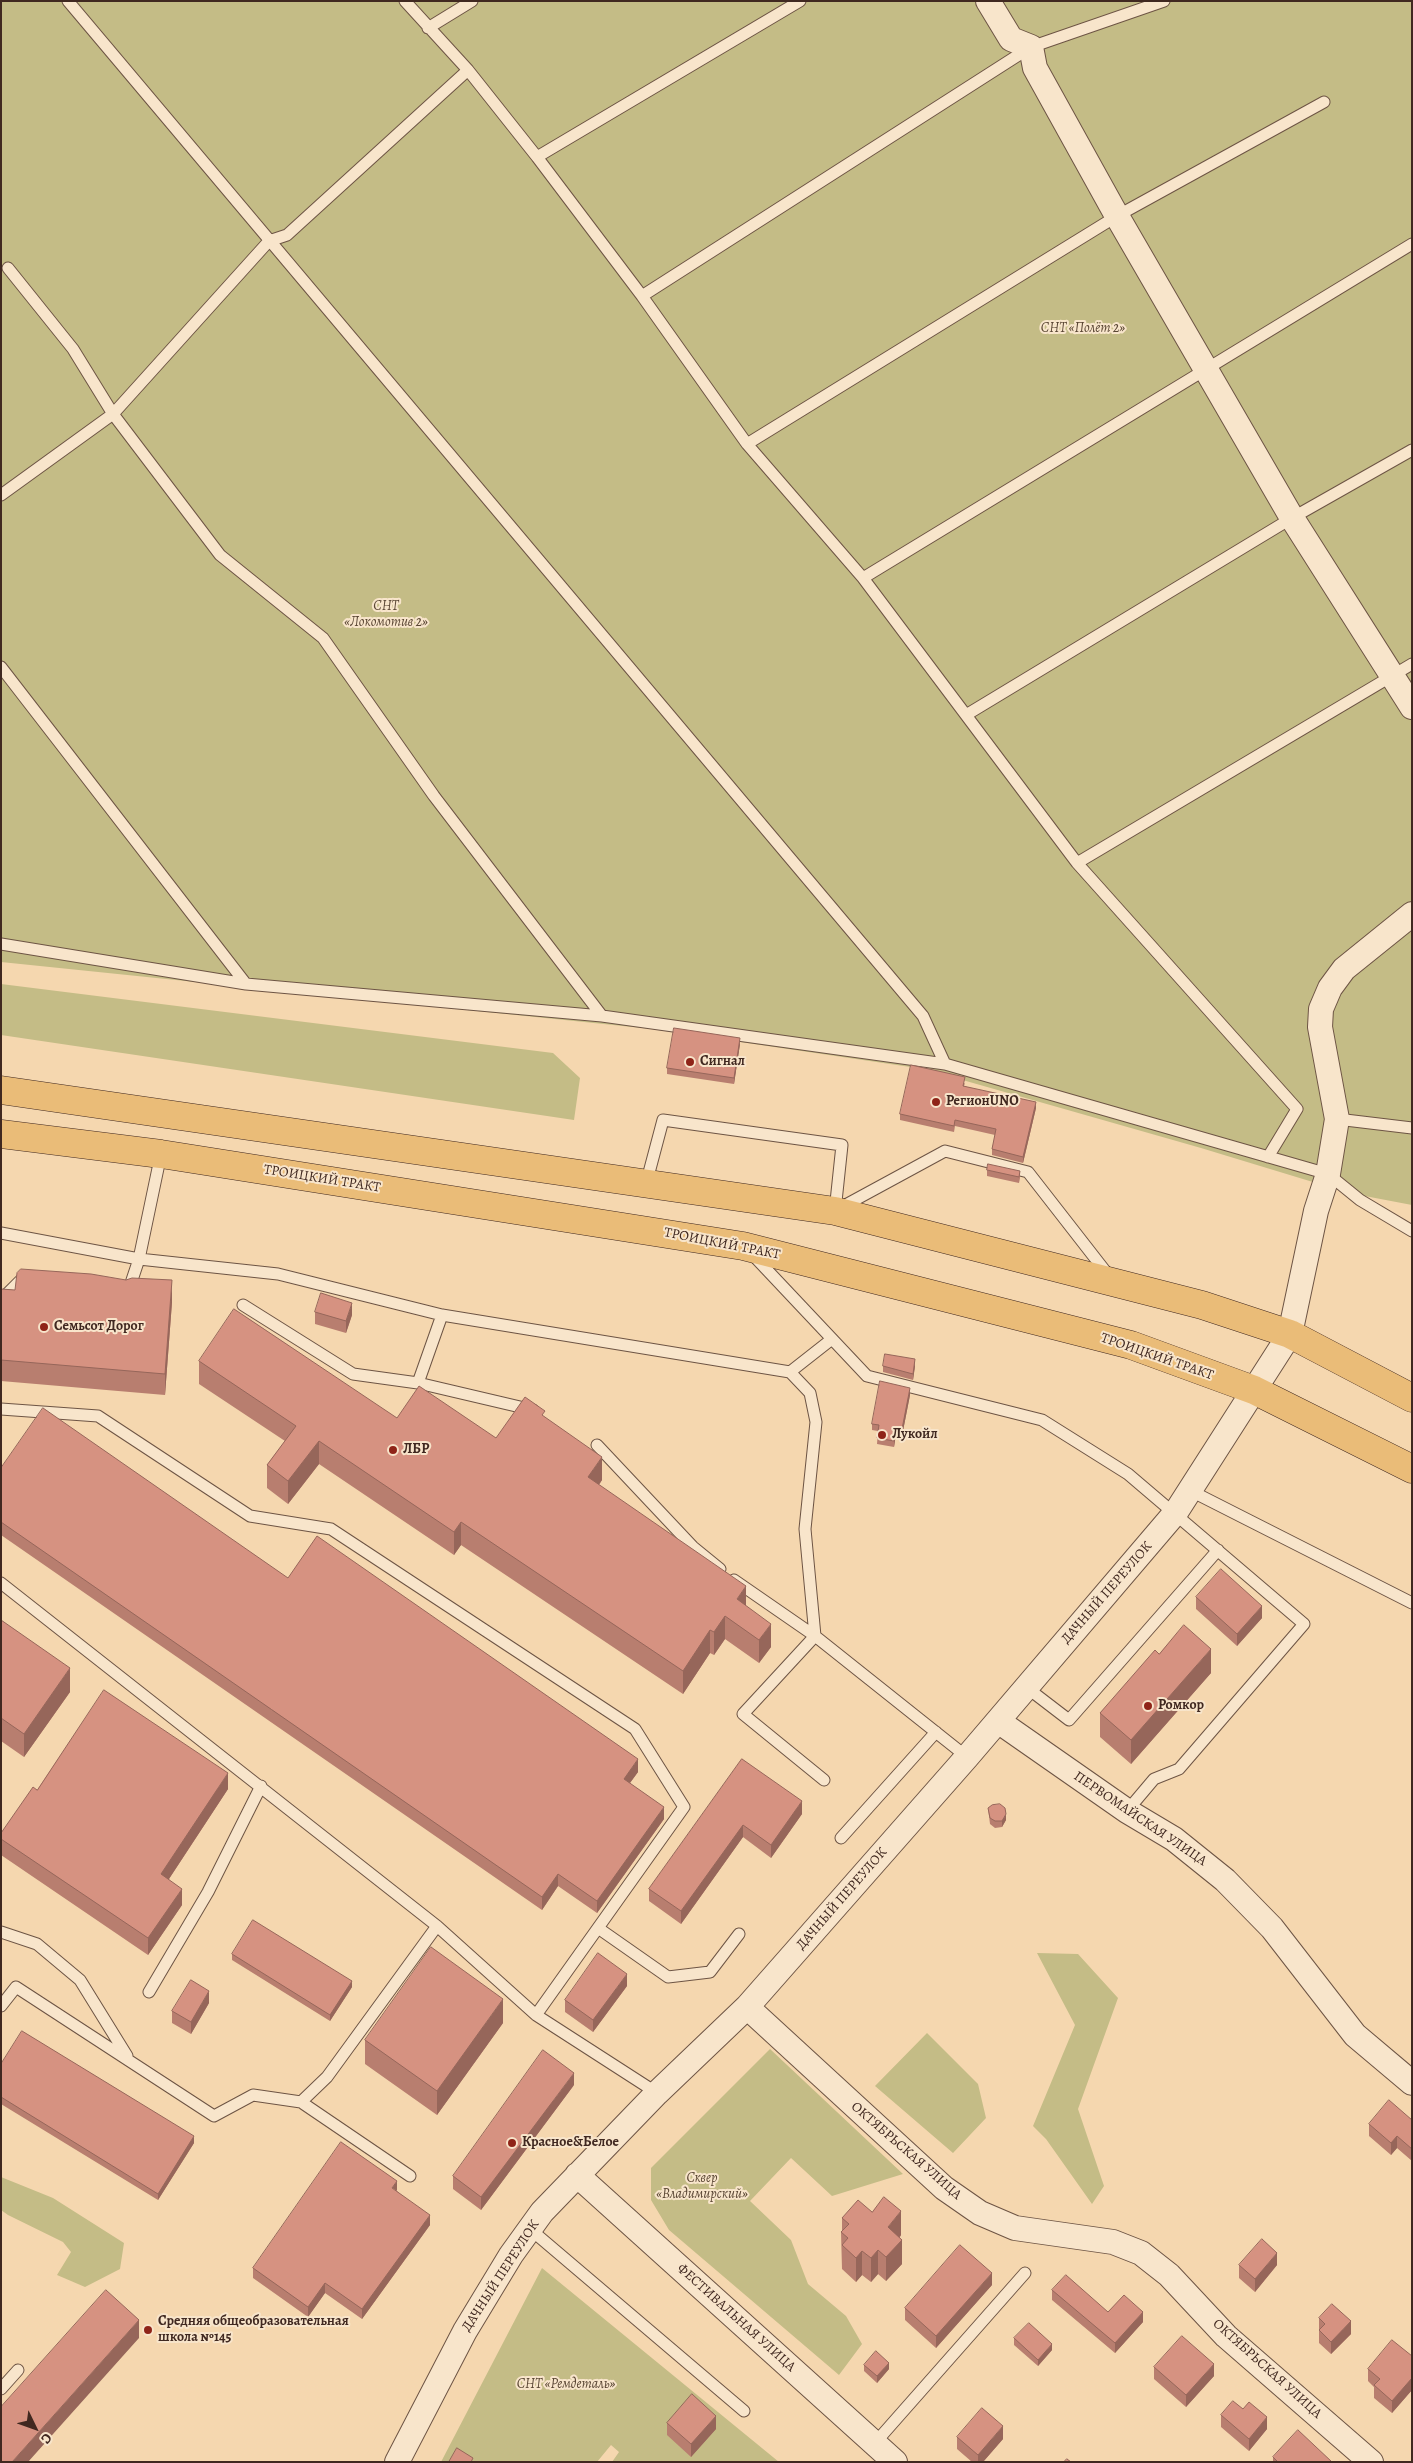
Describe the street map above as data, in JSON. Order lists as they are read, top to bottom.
{
  "streets": {
    "main road": ["ТРОИЦКИЙ ТРАКТ"],
    "street": [
      "ДАЧНЫЙ ПЕРЕУЛОК",
      "ПЕРВОМАЙСКАЯ УЛИЦА",
      "ОКТЯБРЬСКАЯ УЛИЦА",
      "ФЕСТИВАЛЬНАЯ УЛИЦА"
    ]
  },
  "crossings": [
    ["ТРОИЦКИЙ ТРАКТ", "ДАЧНЫЙ ПЕРЕУЛОК"],
    ["ДАЧНЫЙ ПЕРЕУЛОК", "ПЕРВОМАЙСКАЯ УЛИЦА"],
    ["ДАЧНЫЙ ПЕРЕУЛОК", "ОКТЯБРЬСКАЯ УЛИЦА"],
    ["ДАЧНЫЙ ПЕРЕУЛОК", "ФЕСТИВАЛЬНАЯ УЛИЦА"]
  ],
  "parks": [
    "СНТ «Полёт 2»",
    "СНТ «Локомотив 2»",
    "Сквер «Владимирский»",
    "СНТ «Ремдеталь»"
  ],
  "places": [
    "Сигнал",
    "РегионUNO",
    "Семьсот Дорог",
    "Лукойл",
    "ЛБР",
    "Ромкор",
    "Красное&Белое",
    "Средняя общеобразовательная школа №145"
  ],
  "north": "bottom right"
}
